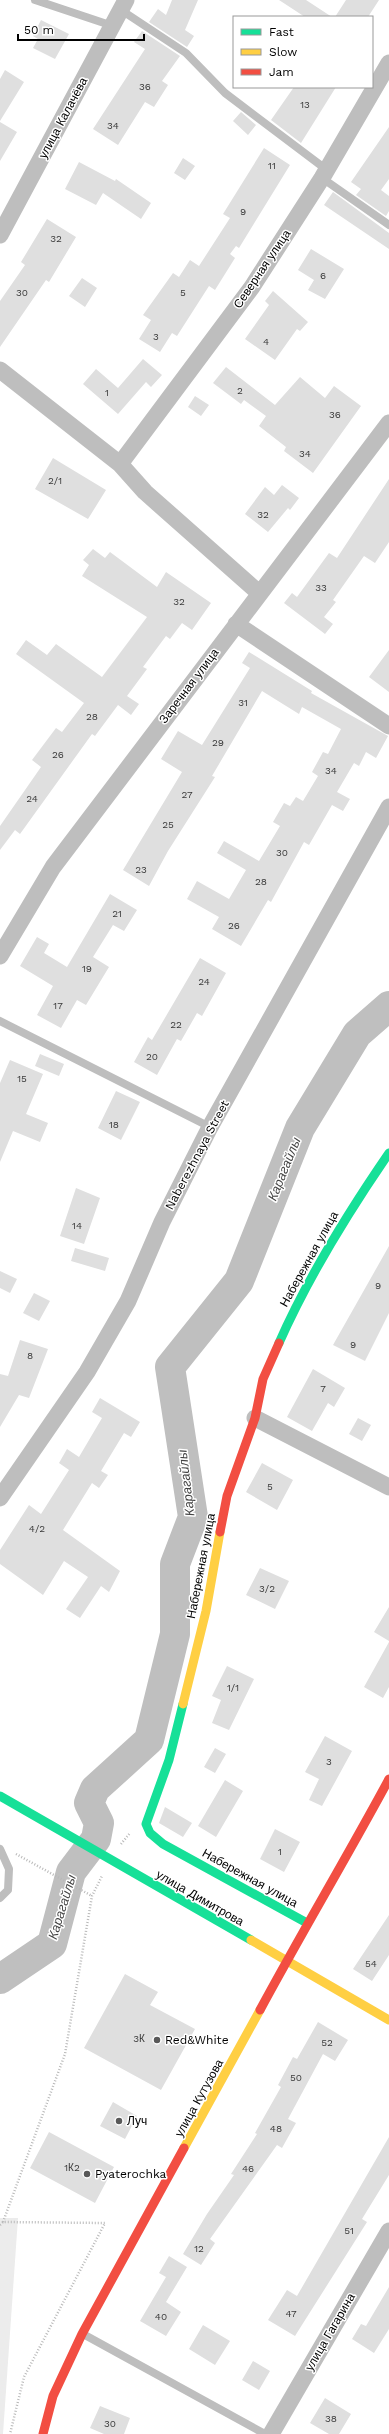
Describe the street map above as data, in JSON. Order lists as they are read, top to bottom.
{
  "streets": {
    "main road": ["Набережная улица", "улица Димитрова", "улица Кутузова"],
    "street": [
      "улица Калачёва",
      "Северная улица",
      "Заречная улица",
      "Naberezhnaya Street",
      "улица Гагарина"
    ]
  },
  "crossings": [
    ["Набережная улица", "улица Кутузова"],
    ["улица Димитрова", "улица Кутузова"]
  ],
  "water": ["Карагайлы"],
  "places": ["Red&White", "Луч", "Pyaterochka"],
  "house_numbers": [
    "36",
    "13",
    "34",
    "11",
    "9",
    "32",
    "6",
    "30",
    "5",
    "3",
    "4",
    "2",
    "1",
    "36",
    "34",
    "2/1",
    "32",
    "33",
    "32",
    "31",
    "28",
    "29",
    "26",
    "34",
    "27",
    "24",
    "25",
    "30",
    "23",
    "28",
    "21",
    "26",
    "19",
    "24",
    "17",
    "22",
    "20",
    "15",
    "18",
    "14",
    "9",
    "9",
    "8",
    "7",
    "5",
    "4/2",
    "3/2",
    "1/1",
    "3",
    "1",
    "54",
    "3К",
    "52",
    "50",
    "48",
    "1К2",
    "46",
    "51",
    "12",
    "47",
    "40",
    "38",
    "30"
  ],
  "legend": ["Fast", "Slow", "Jam"],
  "scale_bar": "50 m"
}
